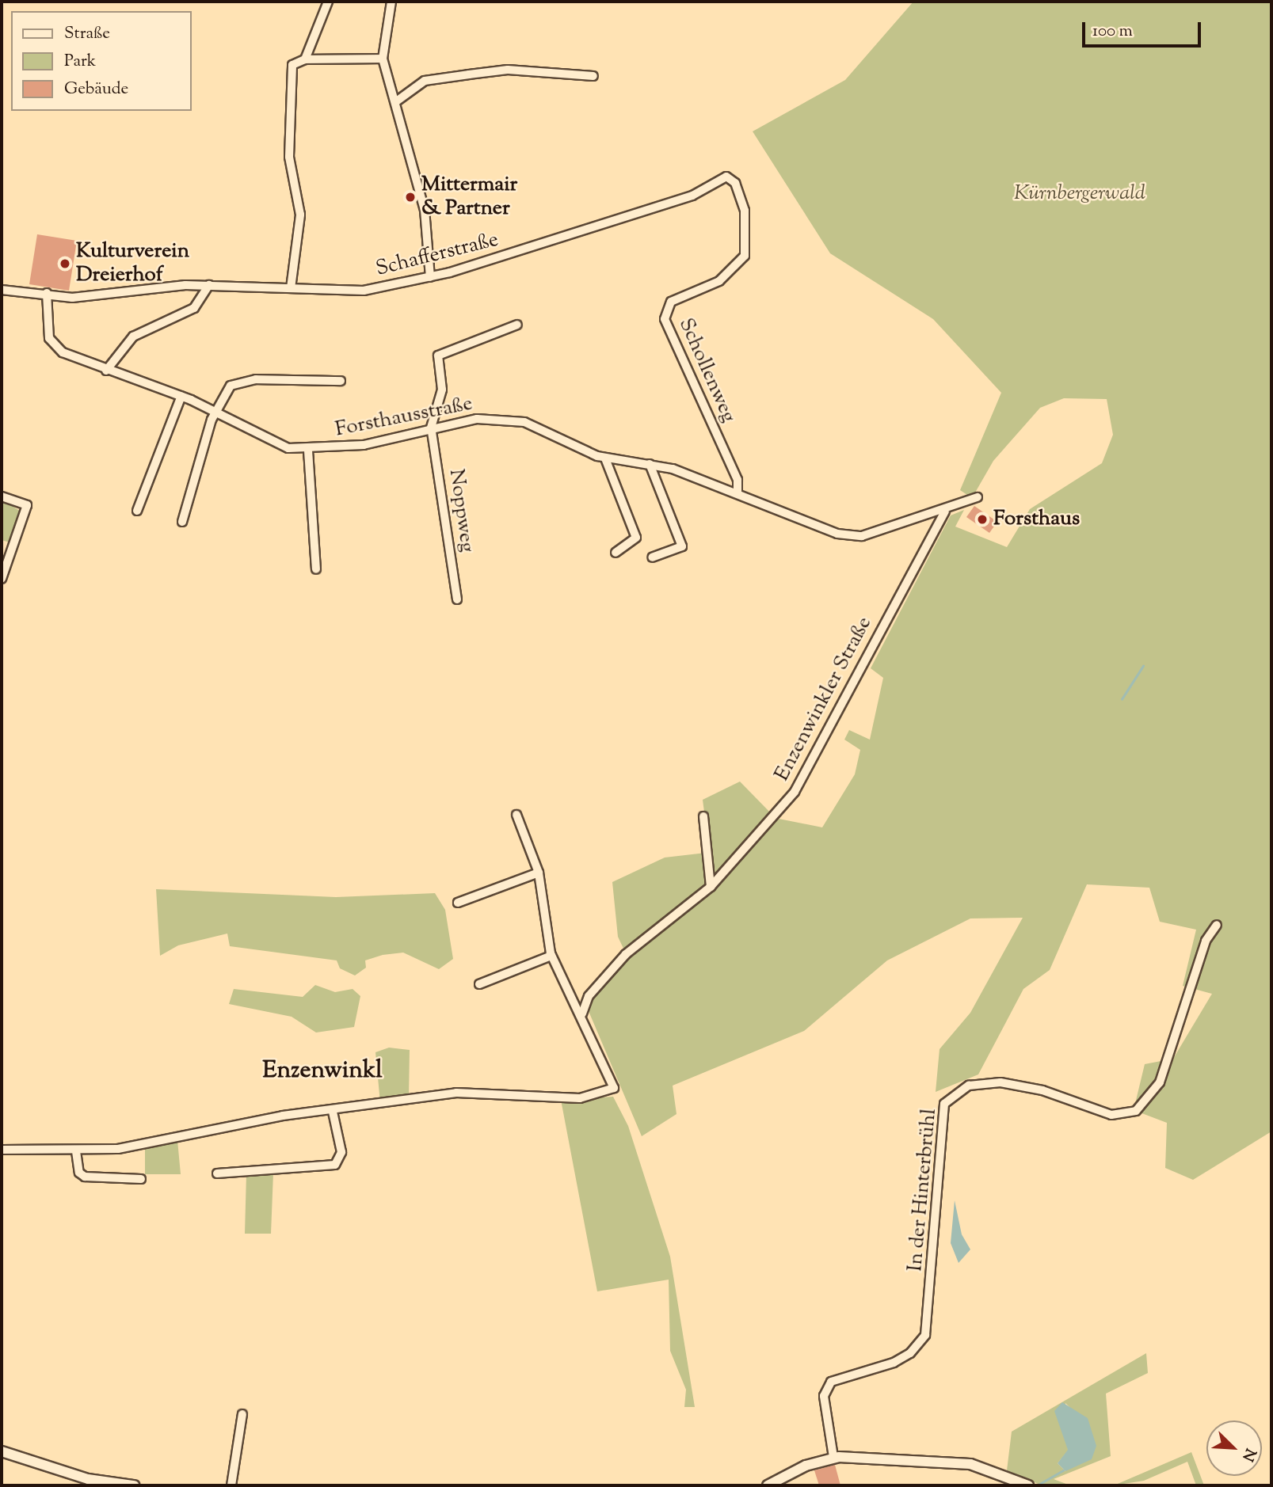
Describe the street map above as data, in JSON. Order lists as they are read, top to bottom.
{
  "streets": {
    "street": [
      "Schafferstraße",
      "Schollenweg",
      "Forsthausstraße",
      "Noppweg",
      "Enzenwinkler Straße",
      "In der Hinterbrühl"
    ]
  },
  "crossings": [
    ["Schafferstraße", "Schollenweg"],
    ["Schafferstraße", "Forsthausstraße"],
    ["Schollenweg", "Forsthausstraße"],
    ["Forsthausstraße", "Noppweg"],
    ["Forsthausstraße", "Enzenwinkler Straße"]
  ],
  "districts": ["Enzenwinkl"],
  "parks": ["Kürnbergerwald"],
  "places": ["Mittermair & Partner", "Kulturverein Dreierhof", "Forsthaus"],
  "legend": ["Straße", "Park", "Gebäude"],
  "scale_bar": "100 m",
  "north": "bottom right"
}
